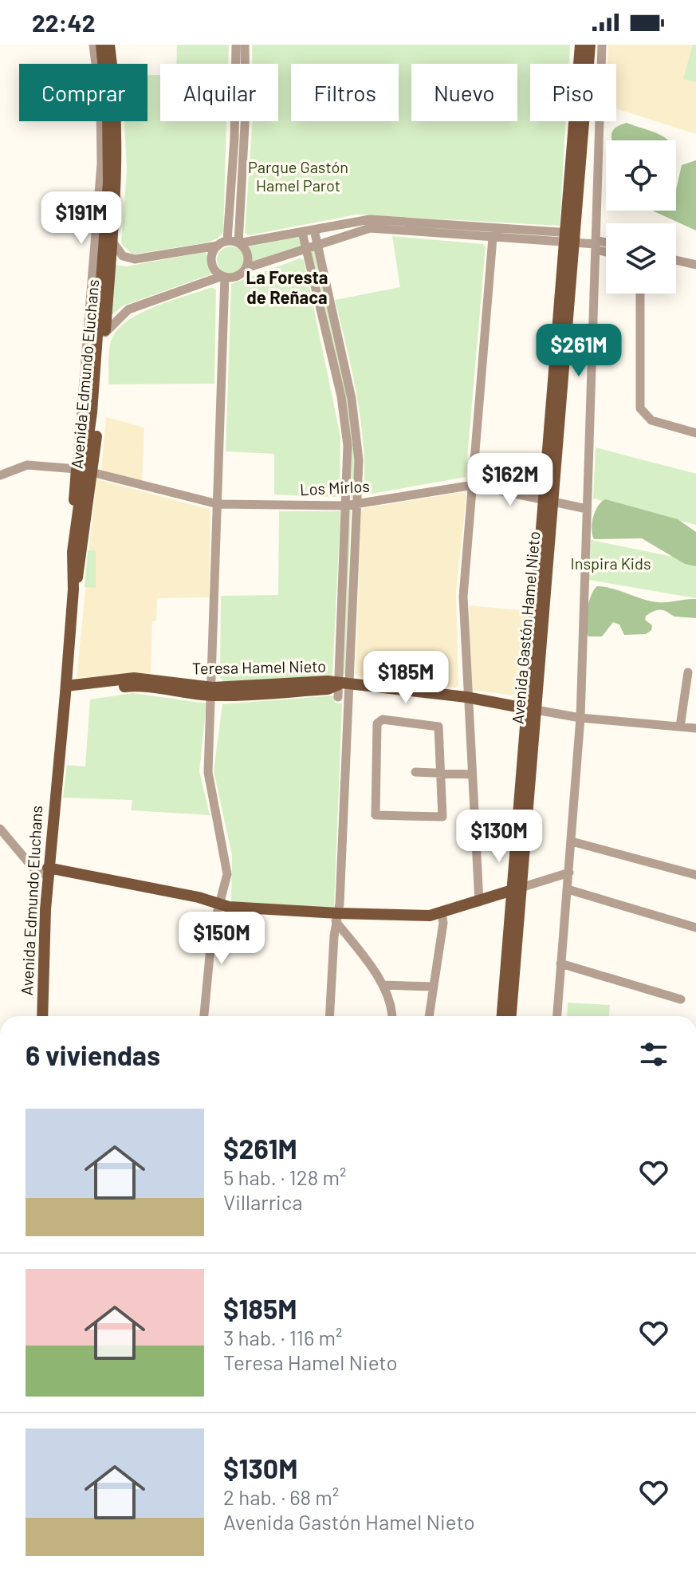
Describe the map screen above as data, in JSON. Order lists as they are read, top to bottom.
{
  "streets": {
    "main road": ["Avenida Edmundo Eluchans", "Avenida Gastón Hamel Nieto", "Teresa Hamel Nieto"],
    "street": ["Los Mirlos"]
  },
  "crossings": [
    ["Avenida Edmundo Eluchans", "Los Mirlos"],
    ["Avenida Edmundo Eluchans", "Teresa Hamel Nieto"],
    ["Los Mirlos", "Avenida Gastón Hamel Nieto"],
    ["Avenida Gastón Hamel Nieto", "Teresa Hamel Nieto"]
  ],
  "districts": ["La Foresta de Reñaca"],
  "parks": ["Parque Gastón Hamel Parot", "Inspira Kids"],
  "page": {
    "status": "22:42",
    "chip": [
      "Comprar",
      "Alquilar",
      "Filtros",
      "Nuevo",
      "Piso"
    ],
    "price": [
      "$191M",
      "$261M",
      "$162M",
      "$185M",
      "$130M",
      "$150M"
    ],
    "heading": "6 viviendas",
    "list": [
      {
        "name": "$261M",
        "note": "5 hab. · 128 m² · Villarrica"
      },
      {
        "name": "$185M",
        "note": "3 hab. · 116 m² · Teresa Hamel Nieto"
      },
      {
        "name": "$130M",
        "note": "2 hab. · 68 m² · Avenida Gastón Hamel Nieto"
      }
    ]
  }
}
